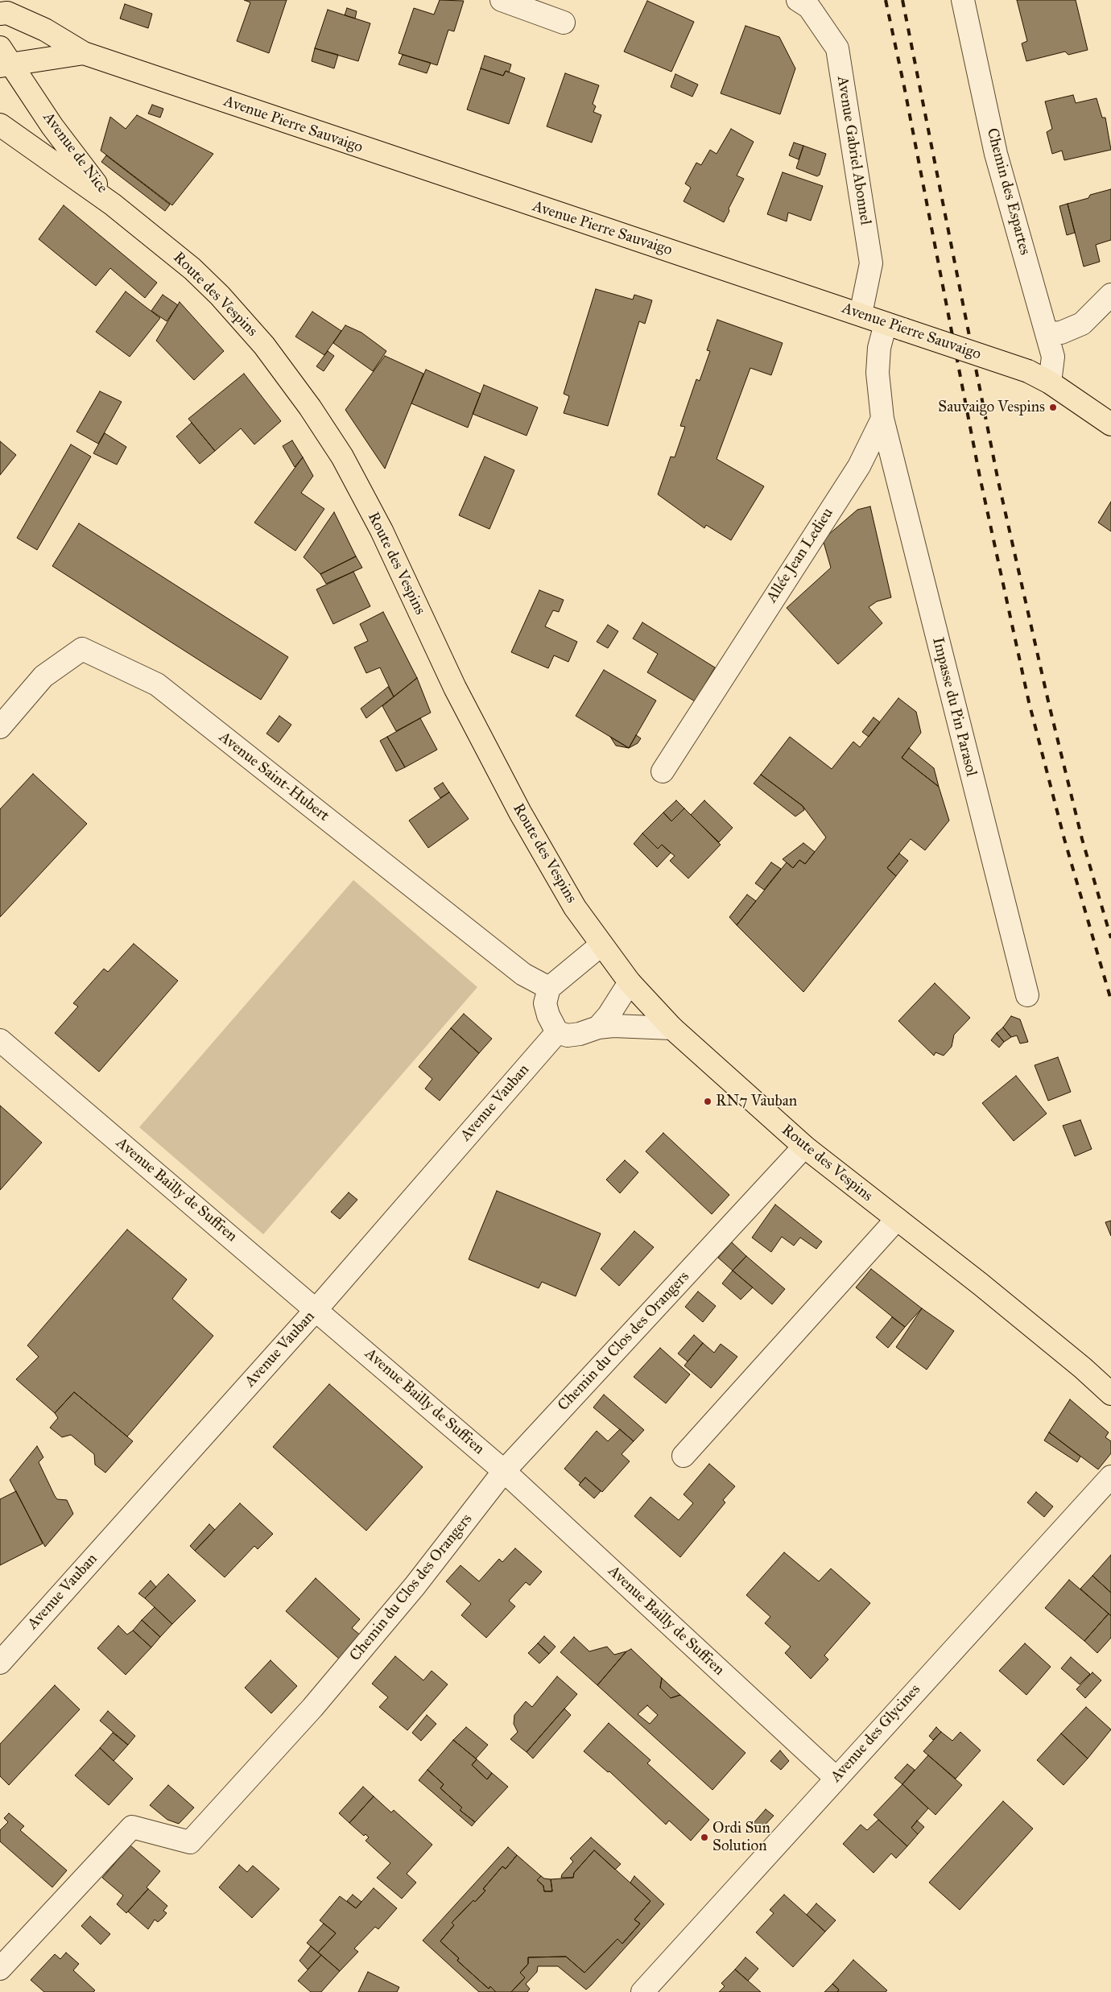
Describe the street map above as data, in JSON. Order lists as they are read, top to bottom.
{
  "streets": {
    "main road": ["Avenue Pierre Sauvaigo", "Avenue de Nice", "Route des Vespins"],
    "street": [
      "Avenue Gabriel Abonnel",
      "Chemin des Espartes",
      "Allée Jean Ledieu",
      "Impasse du Pin Parasol",
      "Avenue Saint-Hubert",
      "Avenue Vauban",
      "Avenue Bailly de Suffren",
      "Chemin du Clos des Orangers",
      "Avenue des Glycines"
    ]
  },
  "crossings": [
    ["Avenue Pierre Sauvaigo", "Avenue Gabriel Abonnel"],
    ["Avenue Pierre Sauvaigo", "Avenue de Nice"],
    ["Avenue Pierre Sauvaigo", "Chemin des Espartes"],
    ["Avenue de Nice", "Route des Vespins"],
    ["Route des Vespins", "Chemin du Clos des Orangers"],
    ["Allée Jean Ledieu", "Impasse du Pin Parasol"],
    ["Avenue Vauban", "Avenue Bailly de Suffren"],
    ["Avenue Bailly de Suffren", "Chemin du Clos des Orangers"],
    ["Avenue Bailly de Suffren", "Avenue des Glycines"]
  ],
  "places": ["Sauvaigo Vespins", "RN7 Vauban", "Ordi Sun Solution"]
}
